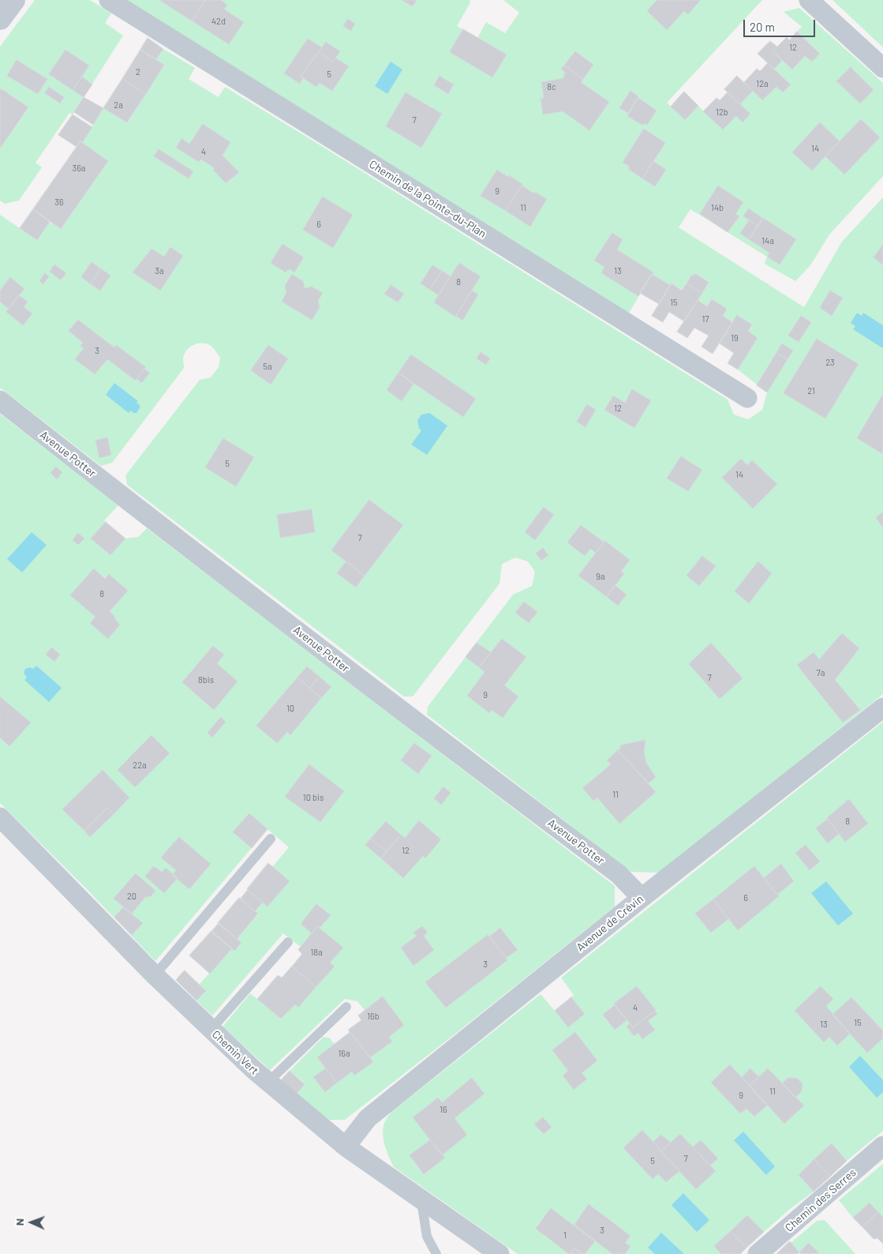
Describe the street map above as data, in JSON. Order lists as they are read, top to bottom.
{
  "streets": {
    "street": [
      "Chemin de la Pointe-du-Plan",
      "Avenue Potter",
      "Avenue de Crévin",
      "Chemin Vert",
      "Chemin des Serres"
    ]
  },
  "crossings": [
    ["Avenue Potter", "Avenue de Crévin"],
    ["Avenue de Crévin", "Chemin Vert"]
  ],
  "house_numbers": [
    "42d",
    "12",
    "2",
    "5",
    "12a",
    "8c",
    "2a",
    "12b",
    "7",
    "14",
    "4",
    "36a",
    "9",
    "36",
    "11",
    "14b",
    "6",
    "14a",
    "3a",
    "13",
    "8",
    "15",
    "17",
    "19",
    "3",
    "23",
    "5a",
    "21",
    "12",
    "5",
    "14",
    "7",
    "9a",
    "8",
    "7a",
    "7",
    "8bis",
    "9",
    "10",
    "22a",
    "11",
    "10 bis",
    "8",
    "12",
    "20",
    "6",
    "18a",
    "3",
    "4",
    "16b",
    "15",
    "13",
    "16a",
    "11",
    "9",
    "16",
    "7",
    "5",
    "3",
    "1"
  ],
  "scale_bar": "20 m",
  "north": "left"
}
